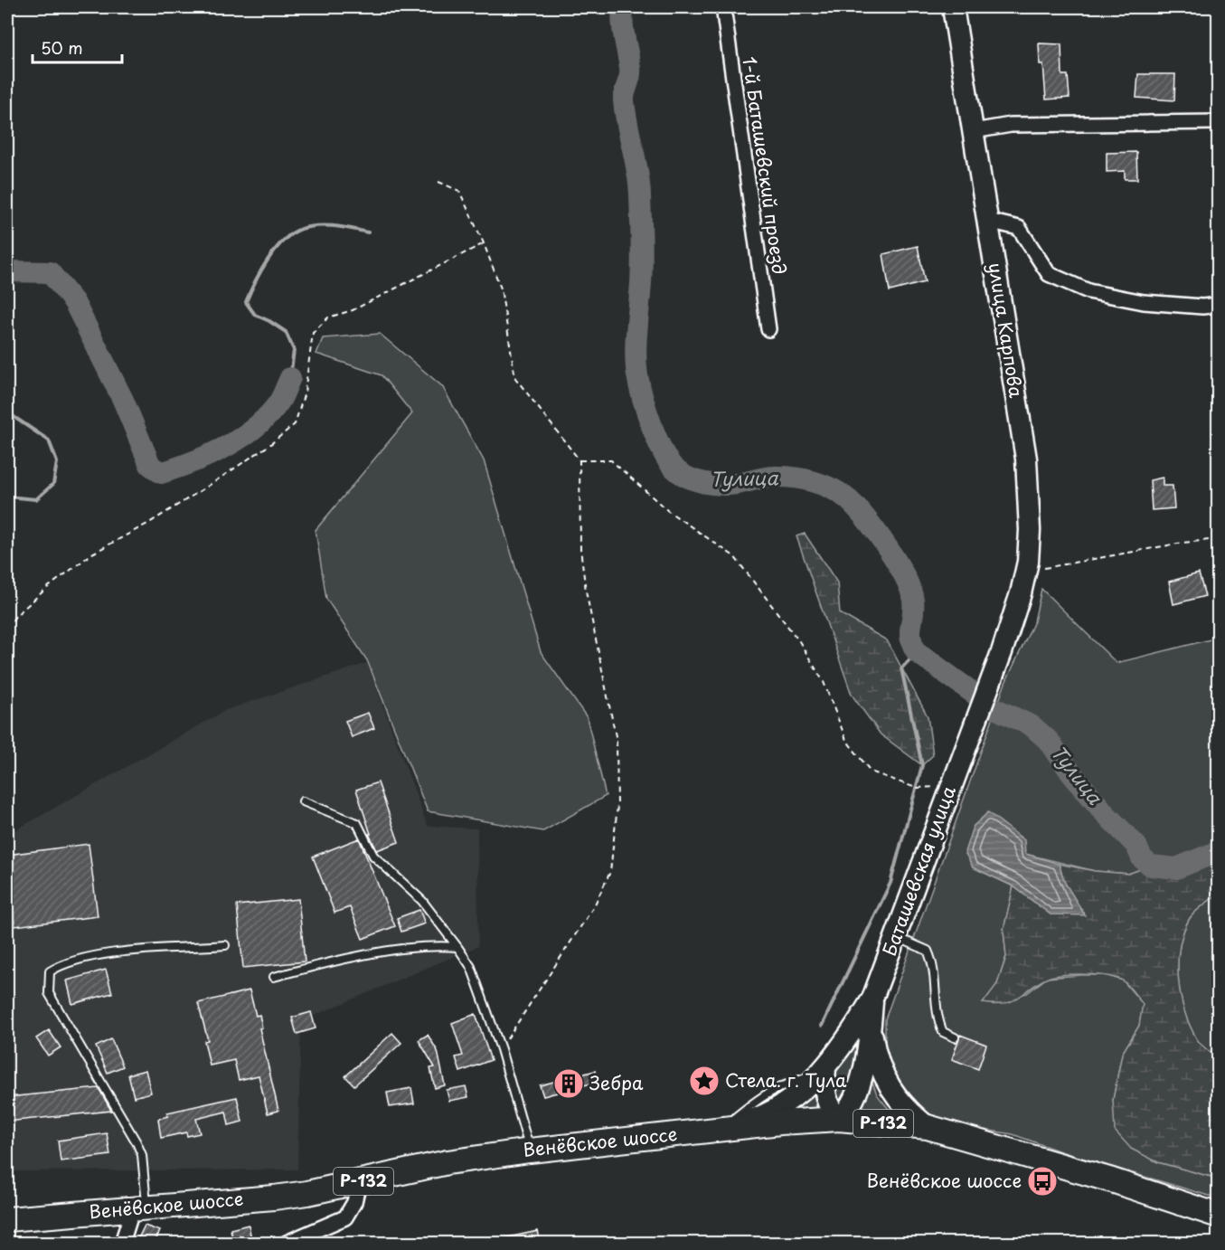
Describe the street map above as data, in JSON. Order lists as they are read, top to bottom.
{
  "streets": {
    "main road": [
      "улица Карпова",
      "Баташевская улица",
      "Р-132",
      "Венёвское шоссе"
    ],
    "street": ["1-й Баташевский проезд"]
  },
  "crossings": [
    ["улица Карпова", "Баташевская улица"]
  ],
  "water": ["Тулица"],
  "places": {
    "place": ["Стела. г. Тула"],
    "building": ["Зебра"],
    "bus stop": ["Венёвское шоссе"]
  },
  "scale_bar": "50 m"
}
